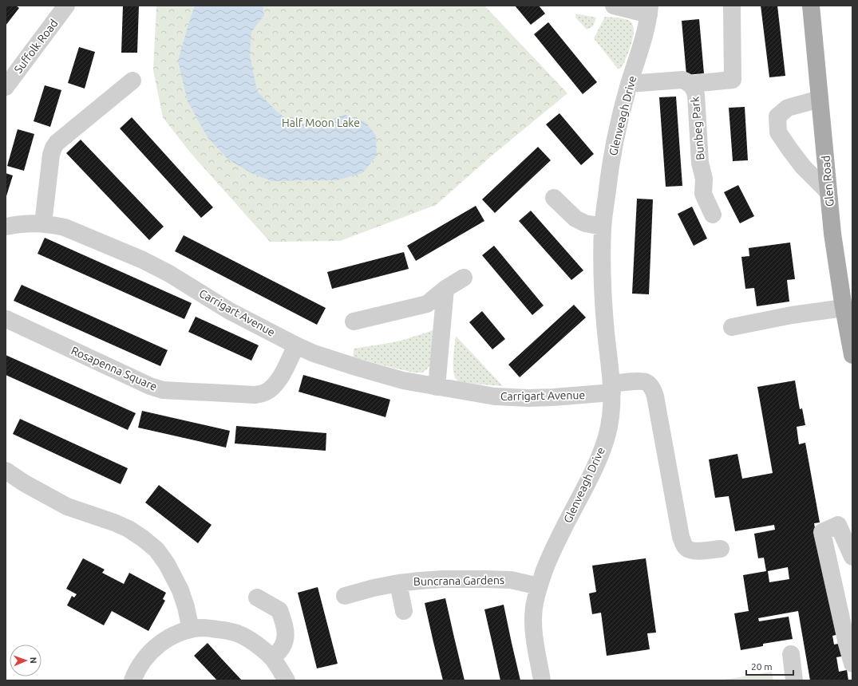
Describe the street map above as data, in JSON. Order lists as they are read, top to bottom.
{
  "streets": {
    "main road": ["Glen Road"],
    "street": [
      "Suffolk Road",
      "Glenveagh Drive",
      "Bunbeg Park",
      "Carrigart Avenue",
      "Rosapenna Square",
      "Buncrana Gardens"
    ]
  },
  "crossings": [
    ["Glenveagh Drive", "Bunbeg Park"],
    ["Glenveagh Drive", "Carrigart Avenue"],
    ["Glenveagh Drive", "Buncrana Gardens"],
    ["Carrigart Avenue", "Rosapenna Square"]
  ],
  "parks": ["Half Moon Lake"],
  "scale_bar": "20 m",
  "north": "right"
}
